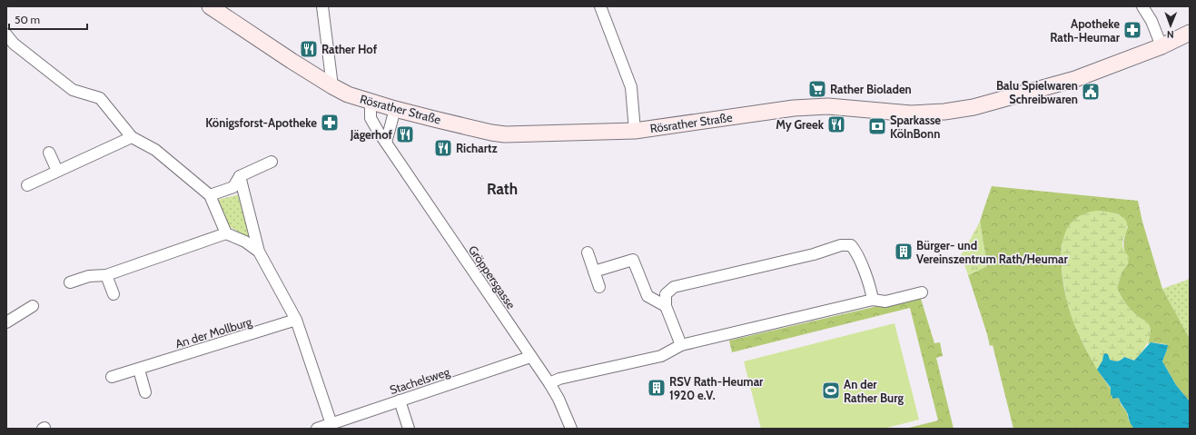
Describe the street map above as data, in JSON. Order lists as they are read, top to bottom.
{
  "streets": {
    "main road": ["Rösrather Straße"],
    "street": ["Gröppersgasse", "An der Mollburg", "Stachelsweg"]
  },
  "crossings": [
    ["Rösrather Straße", "Gröppersgasse"],
    ["Gröppersgasse", "Stachelsweg"]
  ],
  "districts": ["Rath"],
  "places": {
    "pharmacy": ["Apotheke Rath-Heumar", "Königsforst-Apotheke"],
    "restaurant": [
      "Rather Hof",
      "My Greek",
      "Jägerhof",
      "Richartz"
    ],
    "supermarket": ["Rather Bioladen"],
    "public building": ["Balu Spielwaren Schreibwaren"],
    "bank": ["Sparkasse KölnBonn"],
    "building": ["Bürger- und Vereinszentrum Rath/Heumar", "RSV Rath-Heumar 1920 e.V."],
    "sports": ["An der Rather Burg"]
  },
  "scale_bar": "50 m",
  "north": "bottom"
}
